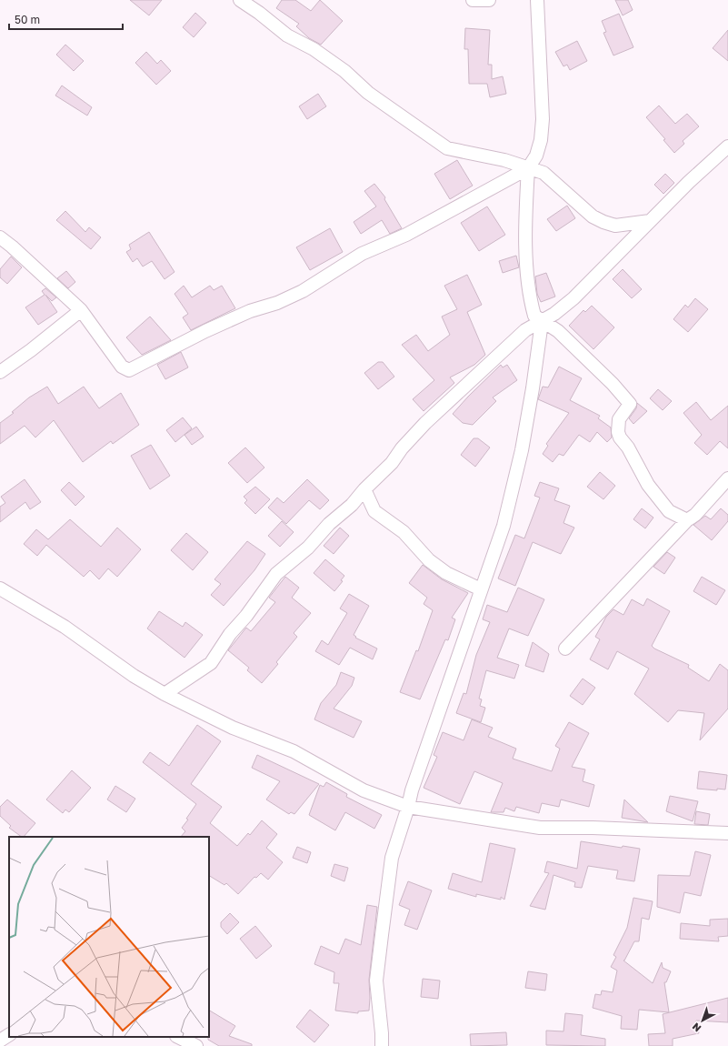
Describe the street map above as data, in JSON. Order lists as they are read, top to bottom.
{
  "scale_bar": "50 m",
  "north": "bottom left"
}
